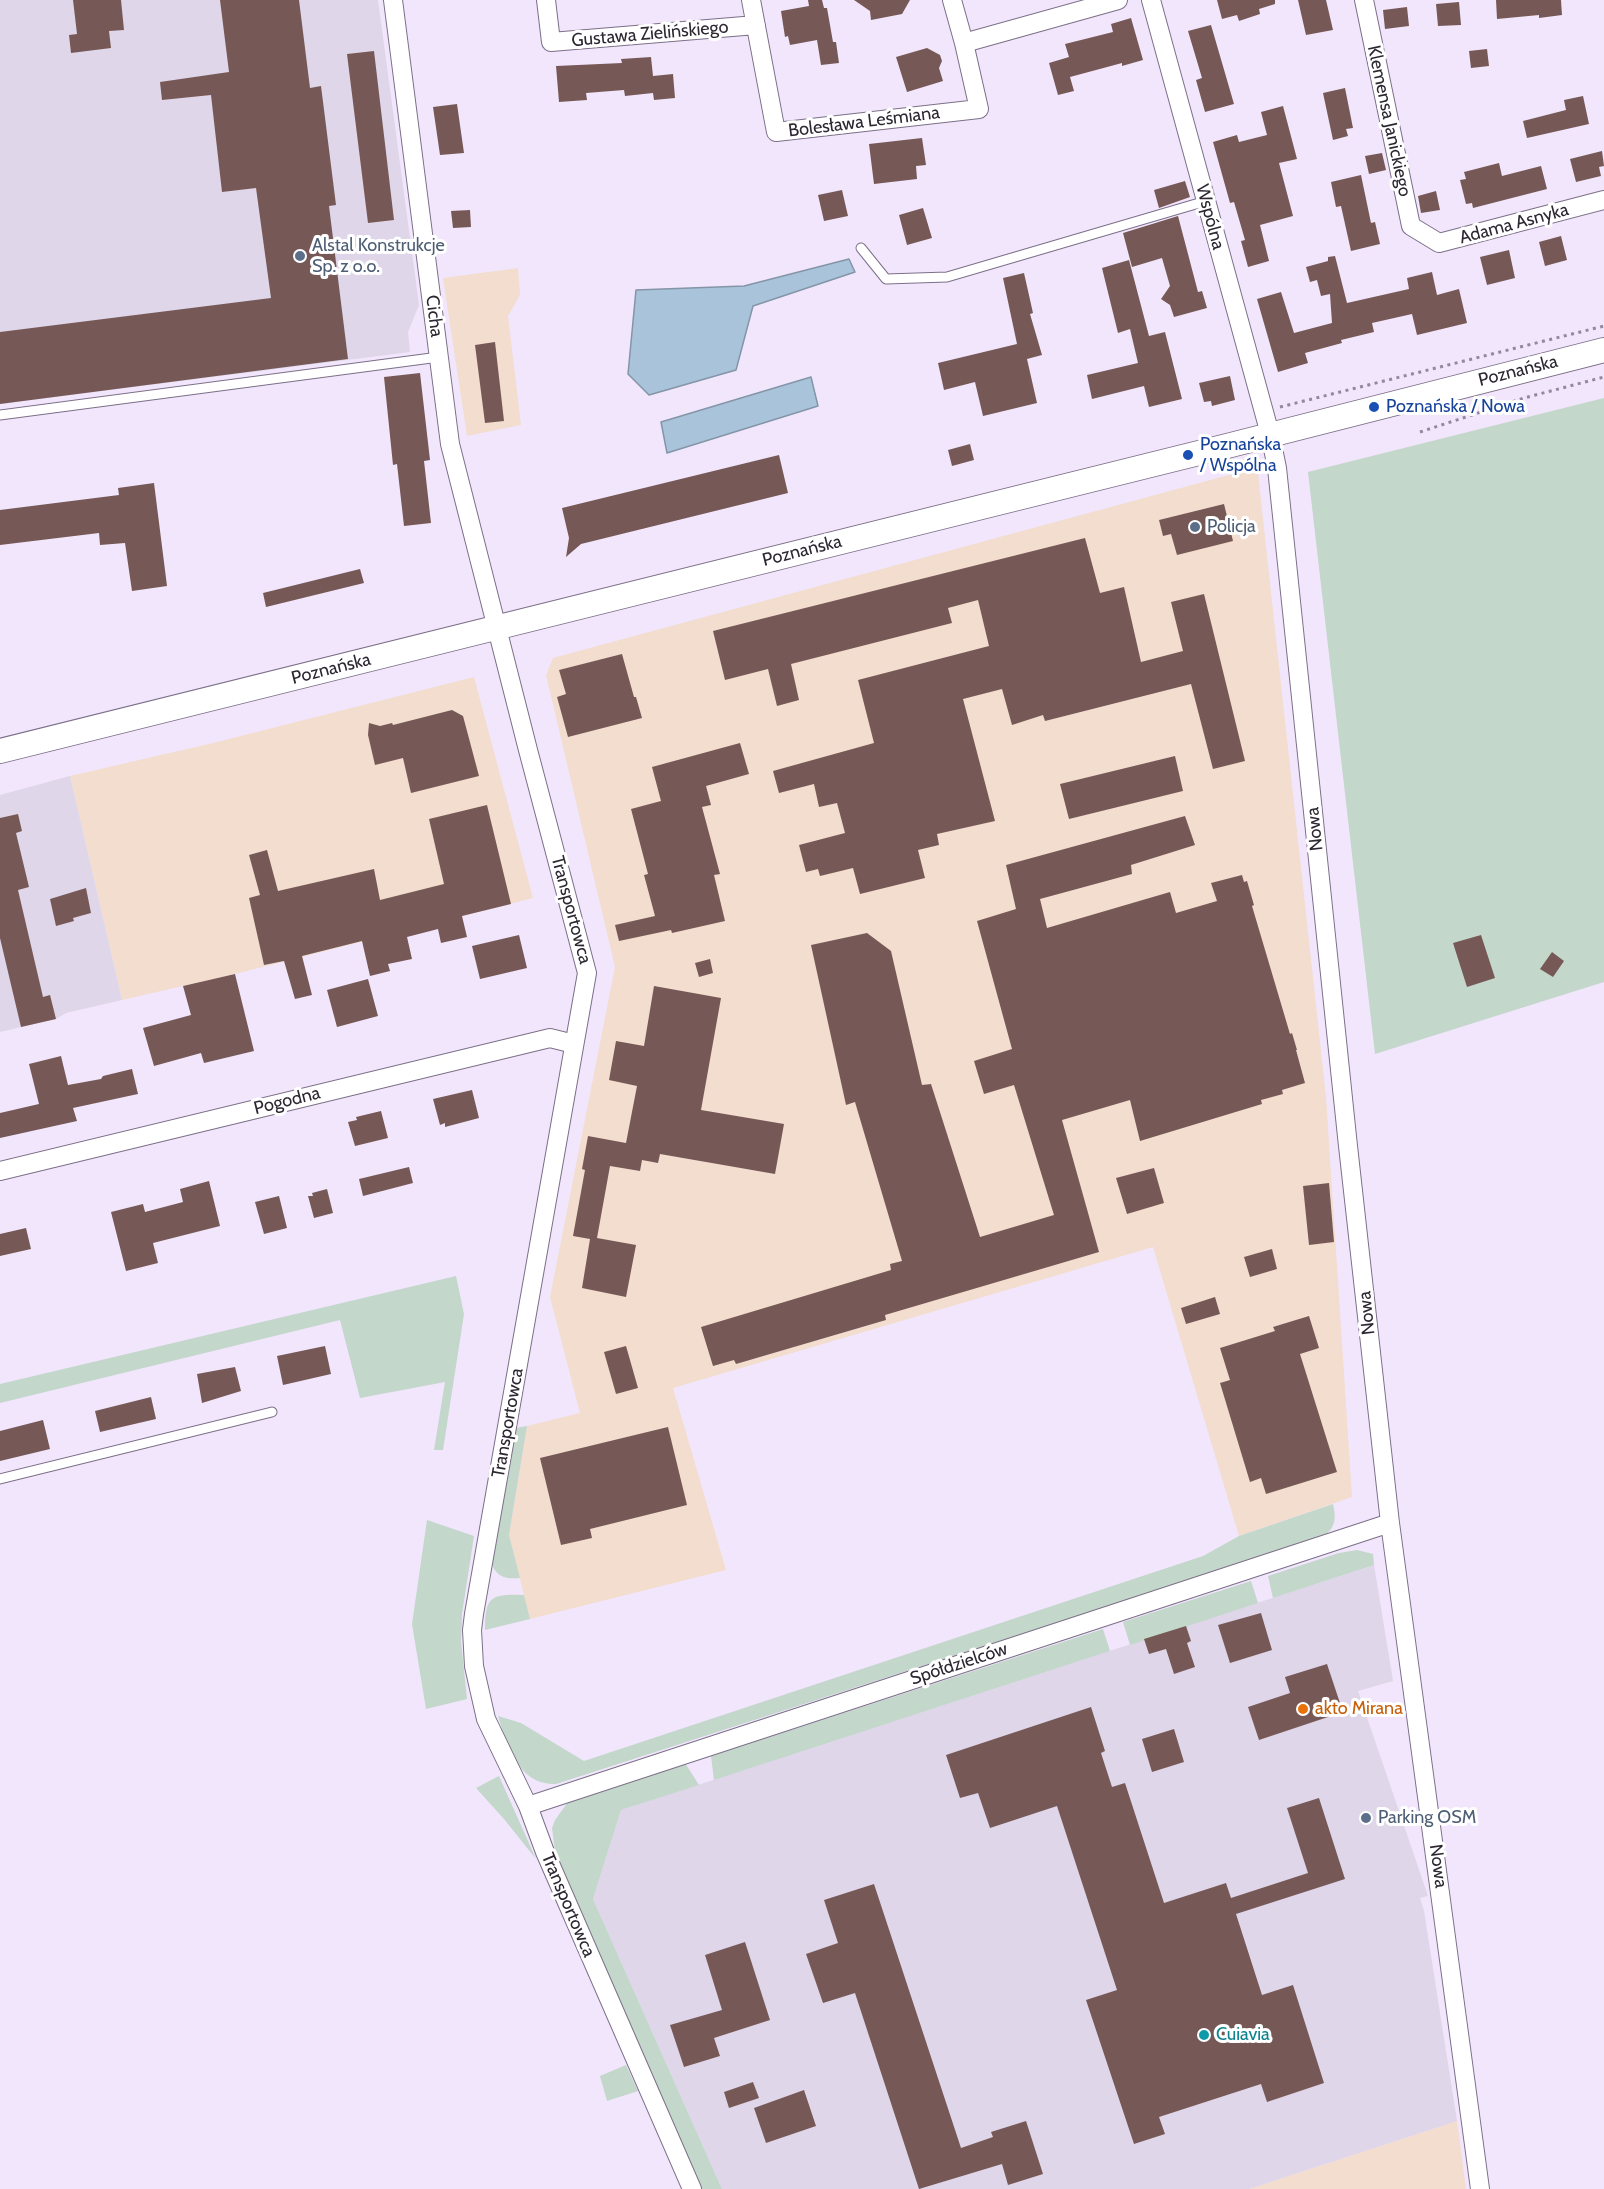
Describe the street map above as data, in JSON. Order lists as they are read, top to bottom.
{
  "streets": {
    "main road": ["Poznańska"],
    "street": [
      "Gustawa Zielińskiego",
      "Klemensa Janickiego",
      "Bolesława Leśmiana",
      "Wspólna",
      "Adama Asnyka",
      "Cicha",
      "Nowa",
      "Transportowca",
      "Pogodna",
      "Spółdzielców"
    ]
  },
  "crossings": [
    ["Gustawa Zielińskiego", "Bolesława Leśmiana"],
    ["Klemensa Janickiego", "Adama Asnyka"],
    ["Wspólna", "Poznańska"],
    ["Wspólna", "Nowa"],
    ["Cicha", "Poznańska"],
    ["Cicha", "Transportowca"],
    ["Poznańska", "Nowa"],
    ["Poznańska", "Transportowca"],
    ["Nowa", "Spółdzielców"],
    ["Transportowca", "Pogodna"],
    ["Transportowca", "Spółdzielców"]
  ],
  "places": [
    "Alstal Konstrukcje Sp. z o.o.",
    "Poznańska / Nowa",
    "Poznańska / Wspólna",
    "Policja",
    "akto Mirana",
    "Parking OSM",
    "Cuiavia"
  ]
}
